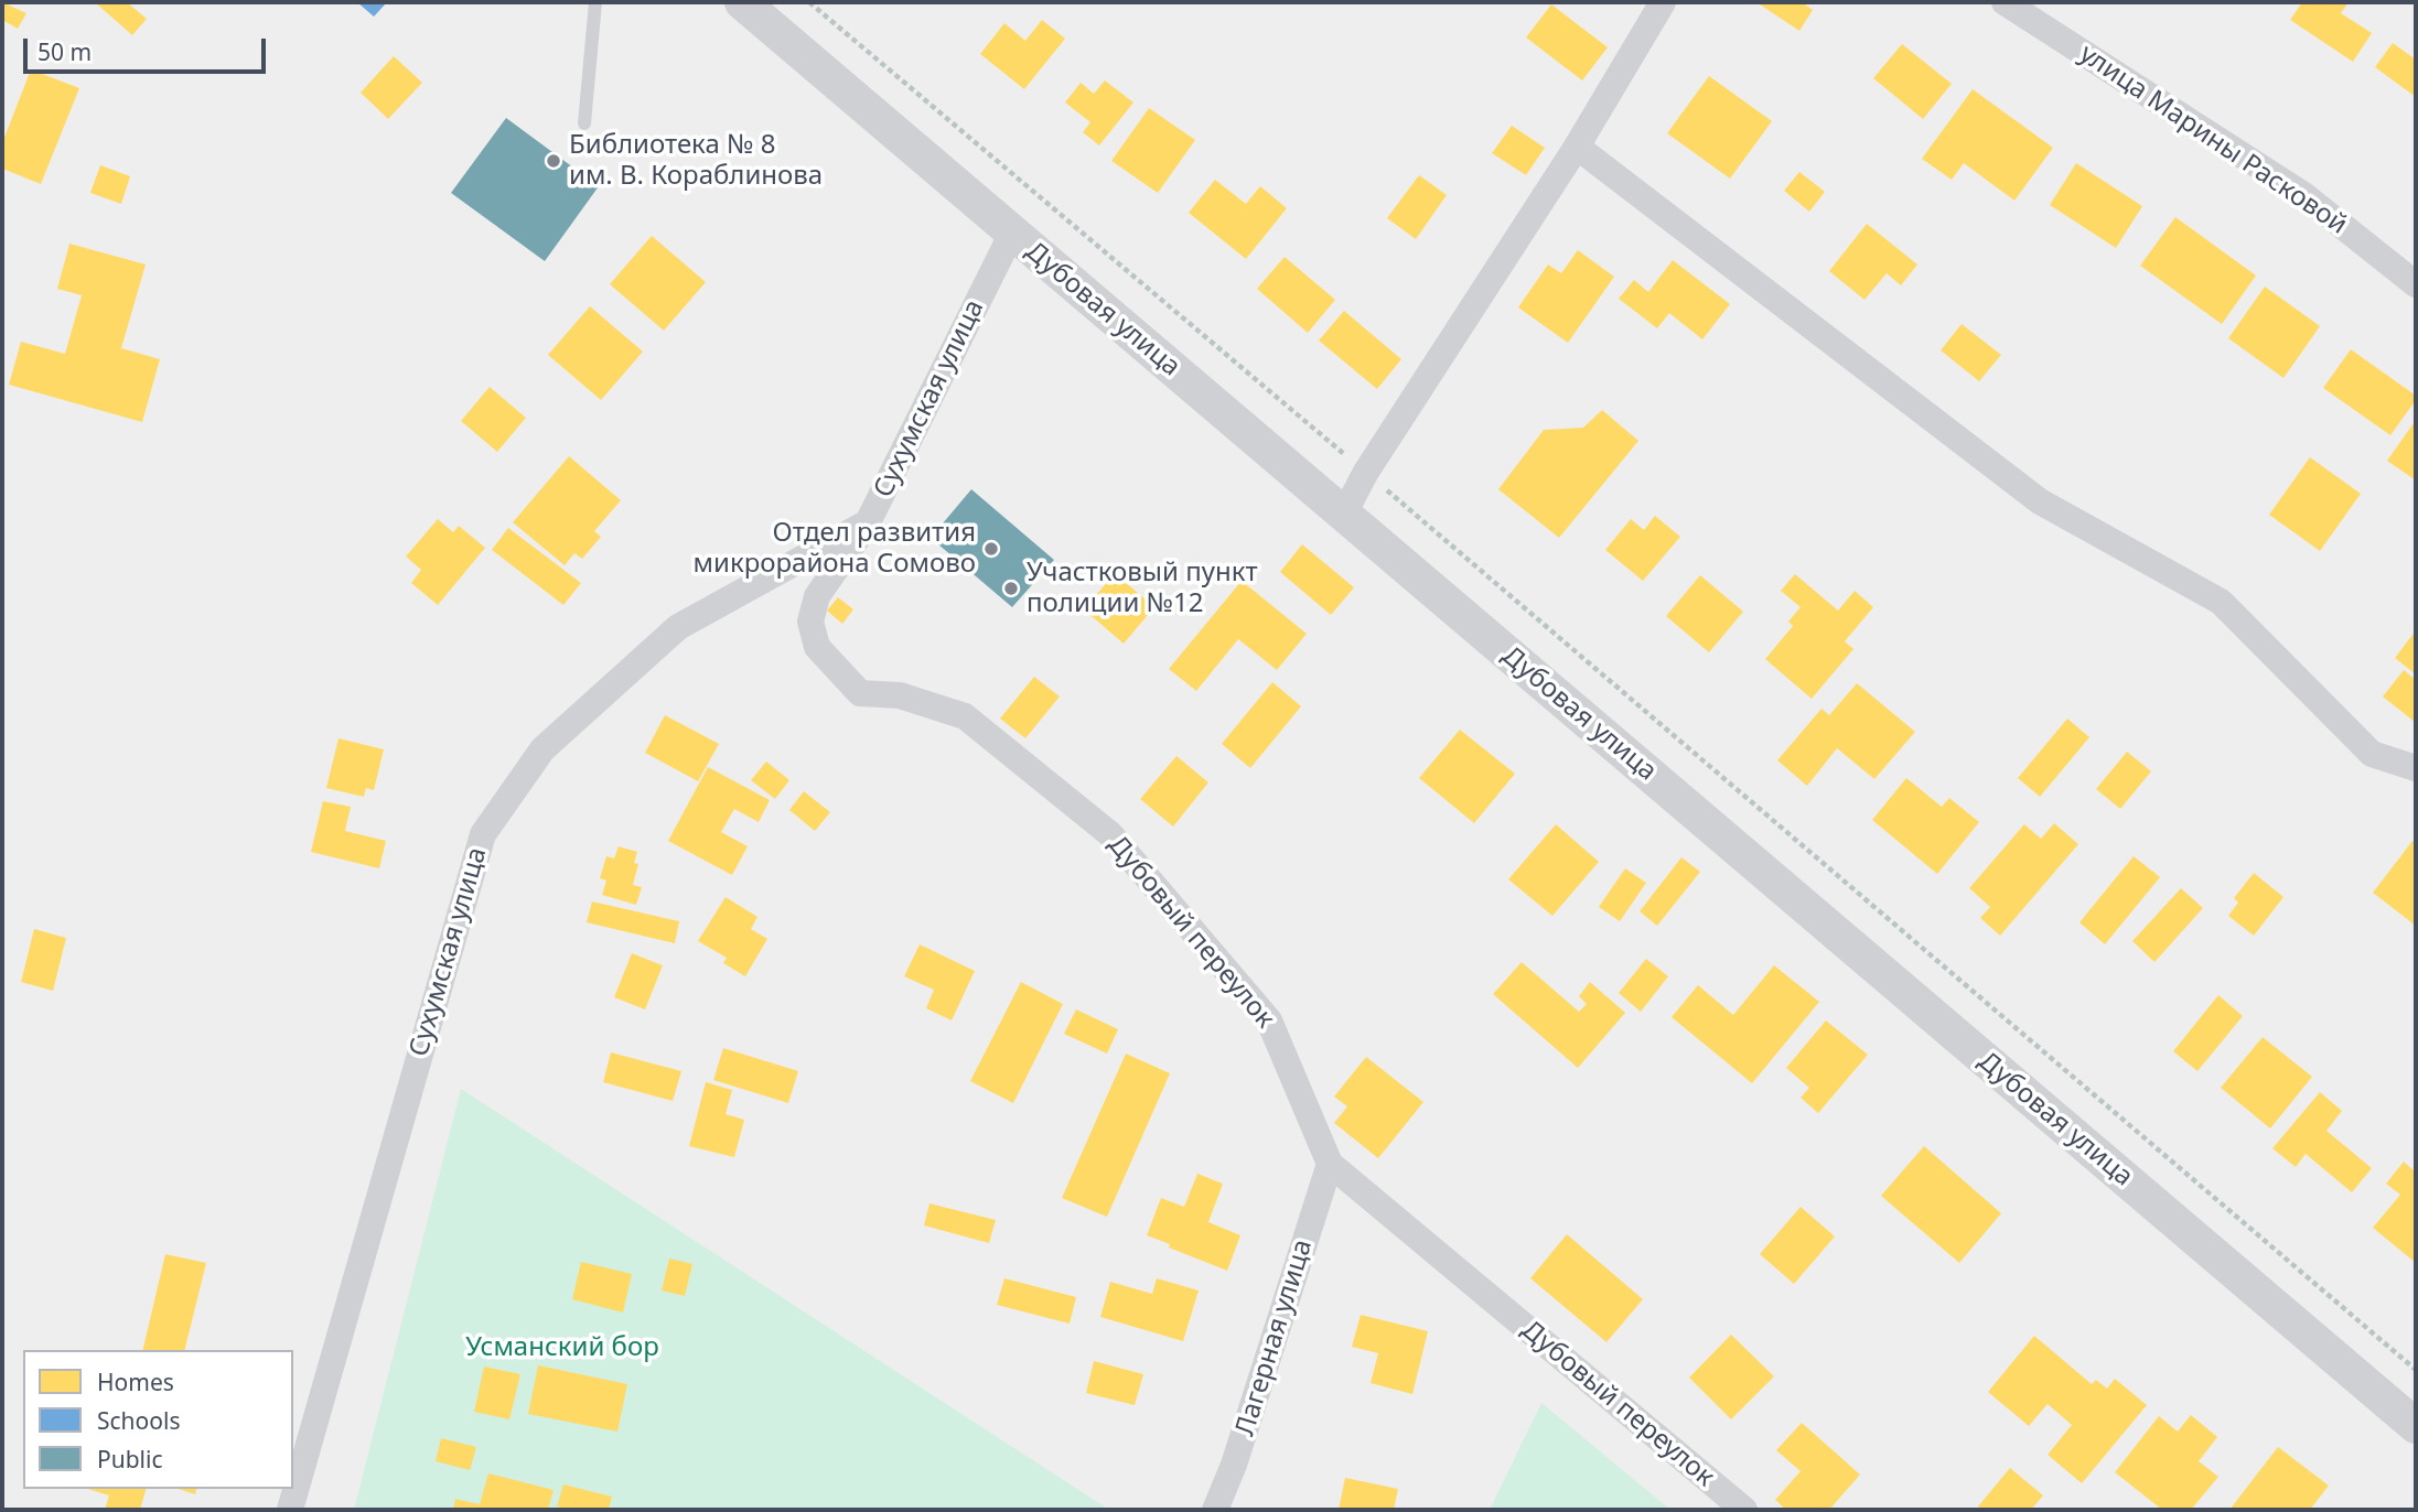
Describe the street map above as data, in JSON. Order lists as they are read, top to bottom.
{
  "streets": {
    "street": [
      "улица Марины Расковой",
      "Дубовая улица",
      "Сухумская улица",
      "Дубовый переулок",
      "Лагерная улица"
    ]
  },
  "crossings": [
    ["Дубовая улица", "Сухумская улица"],
    ["Сухумская улица", "Дубовый переулок"],
    ["Дубовый переулок", "Лагерная улица"]
  ],
  "parks": ["Усманский бор"],
  "places": ["Библиотека № 8 им. В. Кораблинова", "Отдел развития микрорайона Сомово", "Участковый пункт полиции №12"],
  "legend": ["Homes", "Schools", "Public"],
  "scale_bar": "50 m"
}
